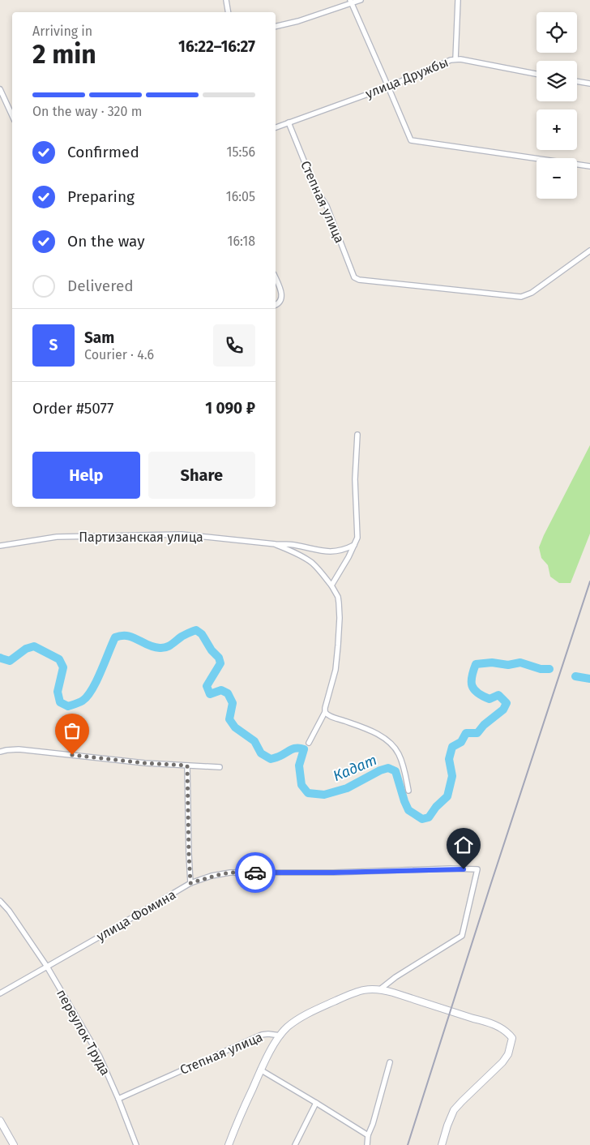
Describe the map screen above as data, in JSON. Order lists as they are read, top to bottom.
{
  "streets": {
    "street": [
      "улица Дружбы",
      "Степная улица",
      "Партизанская улица",
      "улица Фомина",
      "переулок Труда"
    ]
  },
  "crossings": [
    ["улица Дружбы", "Степная улица"],
    ["Степная улица", "улица Фомина"],
    ["Степная улица", "переулок Труда"],
    ["улица Фомина", "переулок Труда"]
  ],
  "water": ["Кадат"],
  "page": {
    "map_buttons": ["+", "−"],
    "heading": ["2 min", "Arriving in", "16:22–16:27"],
    "panel": [
      "Sam",
      "Courier · 4.6",
      "Order #5077",
      "1 090 ₽"
    ],
    "bar": "On the way · 320 m",
    "list": [
      ["Confirmed", "15:56"],
      ["Preparing", "16:05"],
      ["On the way", "16:18"],
      "Delivered"
    ],
    "round": "S",
    "buttons": ["Help", "Share"]
  }
}
